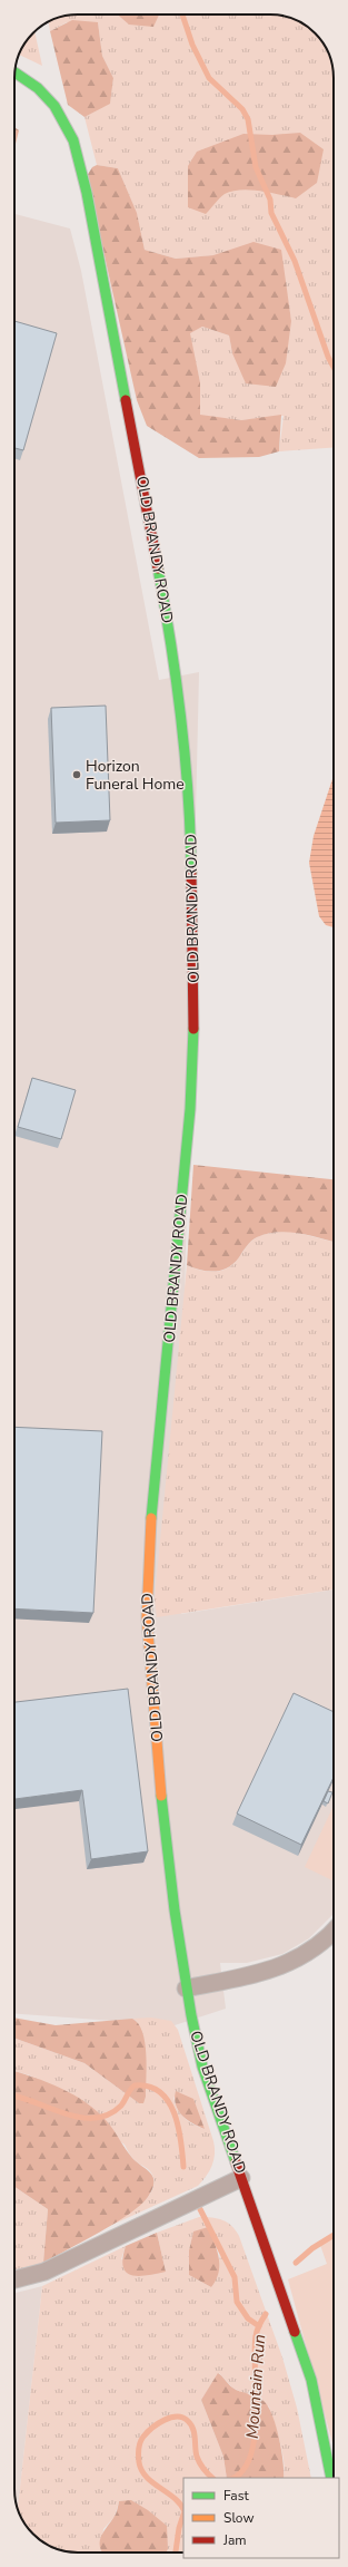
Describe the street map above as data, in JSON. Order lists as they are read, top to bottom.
{
  "streets": {
    "street": ["OLD BRANDY ROAD"]
  },
  "water": ["Mountain Run"],
  "places": ["Horizon Funeral Home"],
  "legend": ["Fast", "Slow", "Jam"]
}
